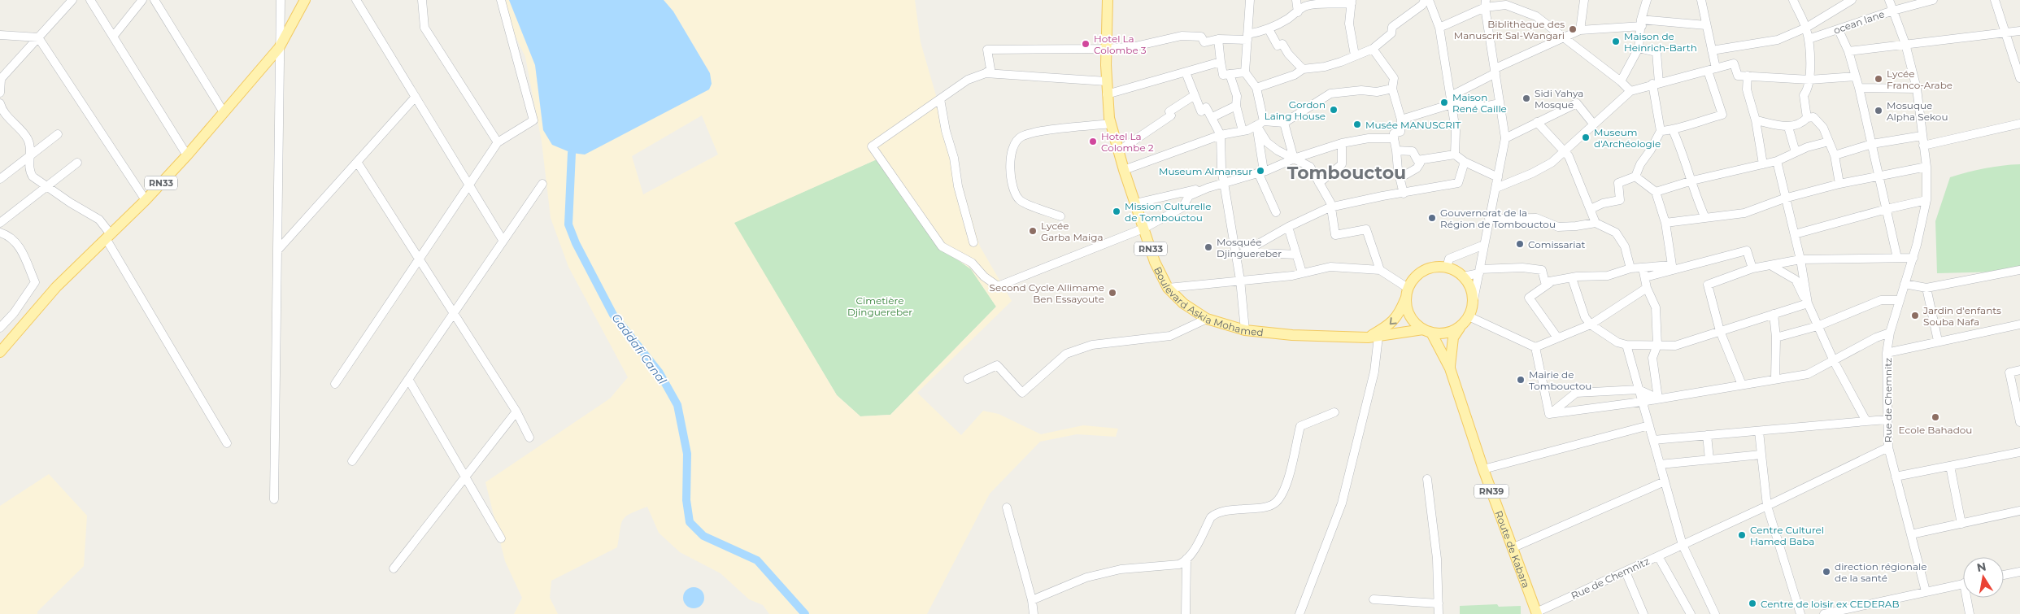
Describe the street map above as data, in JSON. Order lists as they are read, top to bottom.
{
  "streets": {
    "main road": [
      "RN33",
      "Boulevard Askia Mohamed",
      "RN39",
      "Route de Kabara"
    ],
    "street": ["ocean lane", "Rue de Chemnitz"]
  },
  "crossings": [
    ["ocean lane", "Rue de Chemnitz"],
    ["RN33", "Boulevard Askia Mohamed"],
    ["Rue de Chemnitz", "Route de Kabara"]
  ],
  "districts": ["Tombouctou"],
  "water": ["Gaddafi Canal"],
  "parks": ["Cimetière Djinguereber"],
  "places": [
    "Biblithèque des Manuscrit Sal-Wangari",
    "Maison de Heinrich-Barth",
    "Hotel La Colombe 3",
    "Lycée Franco-Arabe",
    "Sidi Yahya Mosque",
    "Maison René Caille",
    "Gordon Laing House",
    "Mosuque Alpha Sekou",
    "Musée MANUSCRIT",
    "Museum d'Archéologie",
    "Hotel La Colombe 2",
    "Museum Almansur",
    "Mission Culturelle de Tombouctou",
    "Gouvernorat de la Région de Tombouctou",
    "Lycée Garba Maiga",
    "Comissariat",
    "Mosquée Djinguereber",
    "Second Cycle Allimame Ben Essayoute",
    "Jardin d'enfants Souba Nafa",
    "Mairie de Tombouctou",
    "Ecole Bahadou",
    "Centre Culturel Hamed Baba",
    "direction régionale de la santé",
    "Centre de loisir ex CEDERAB"
  ],
  "north": "top"
}
